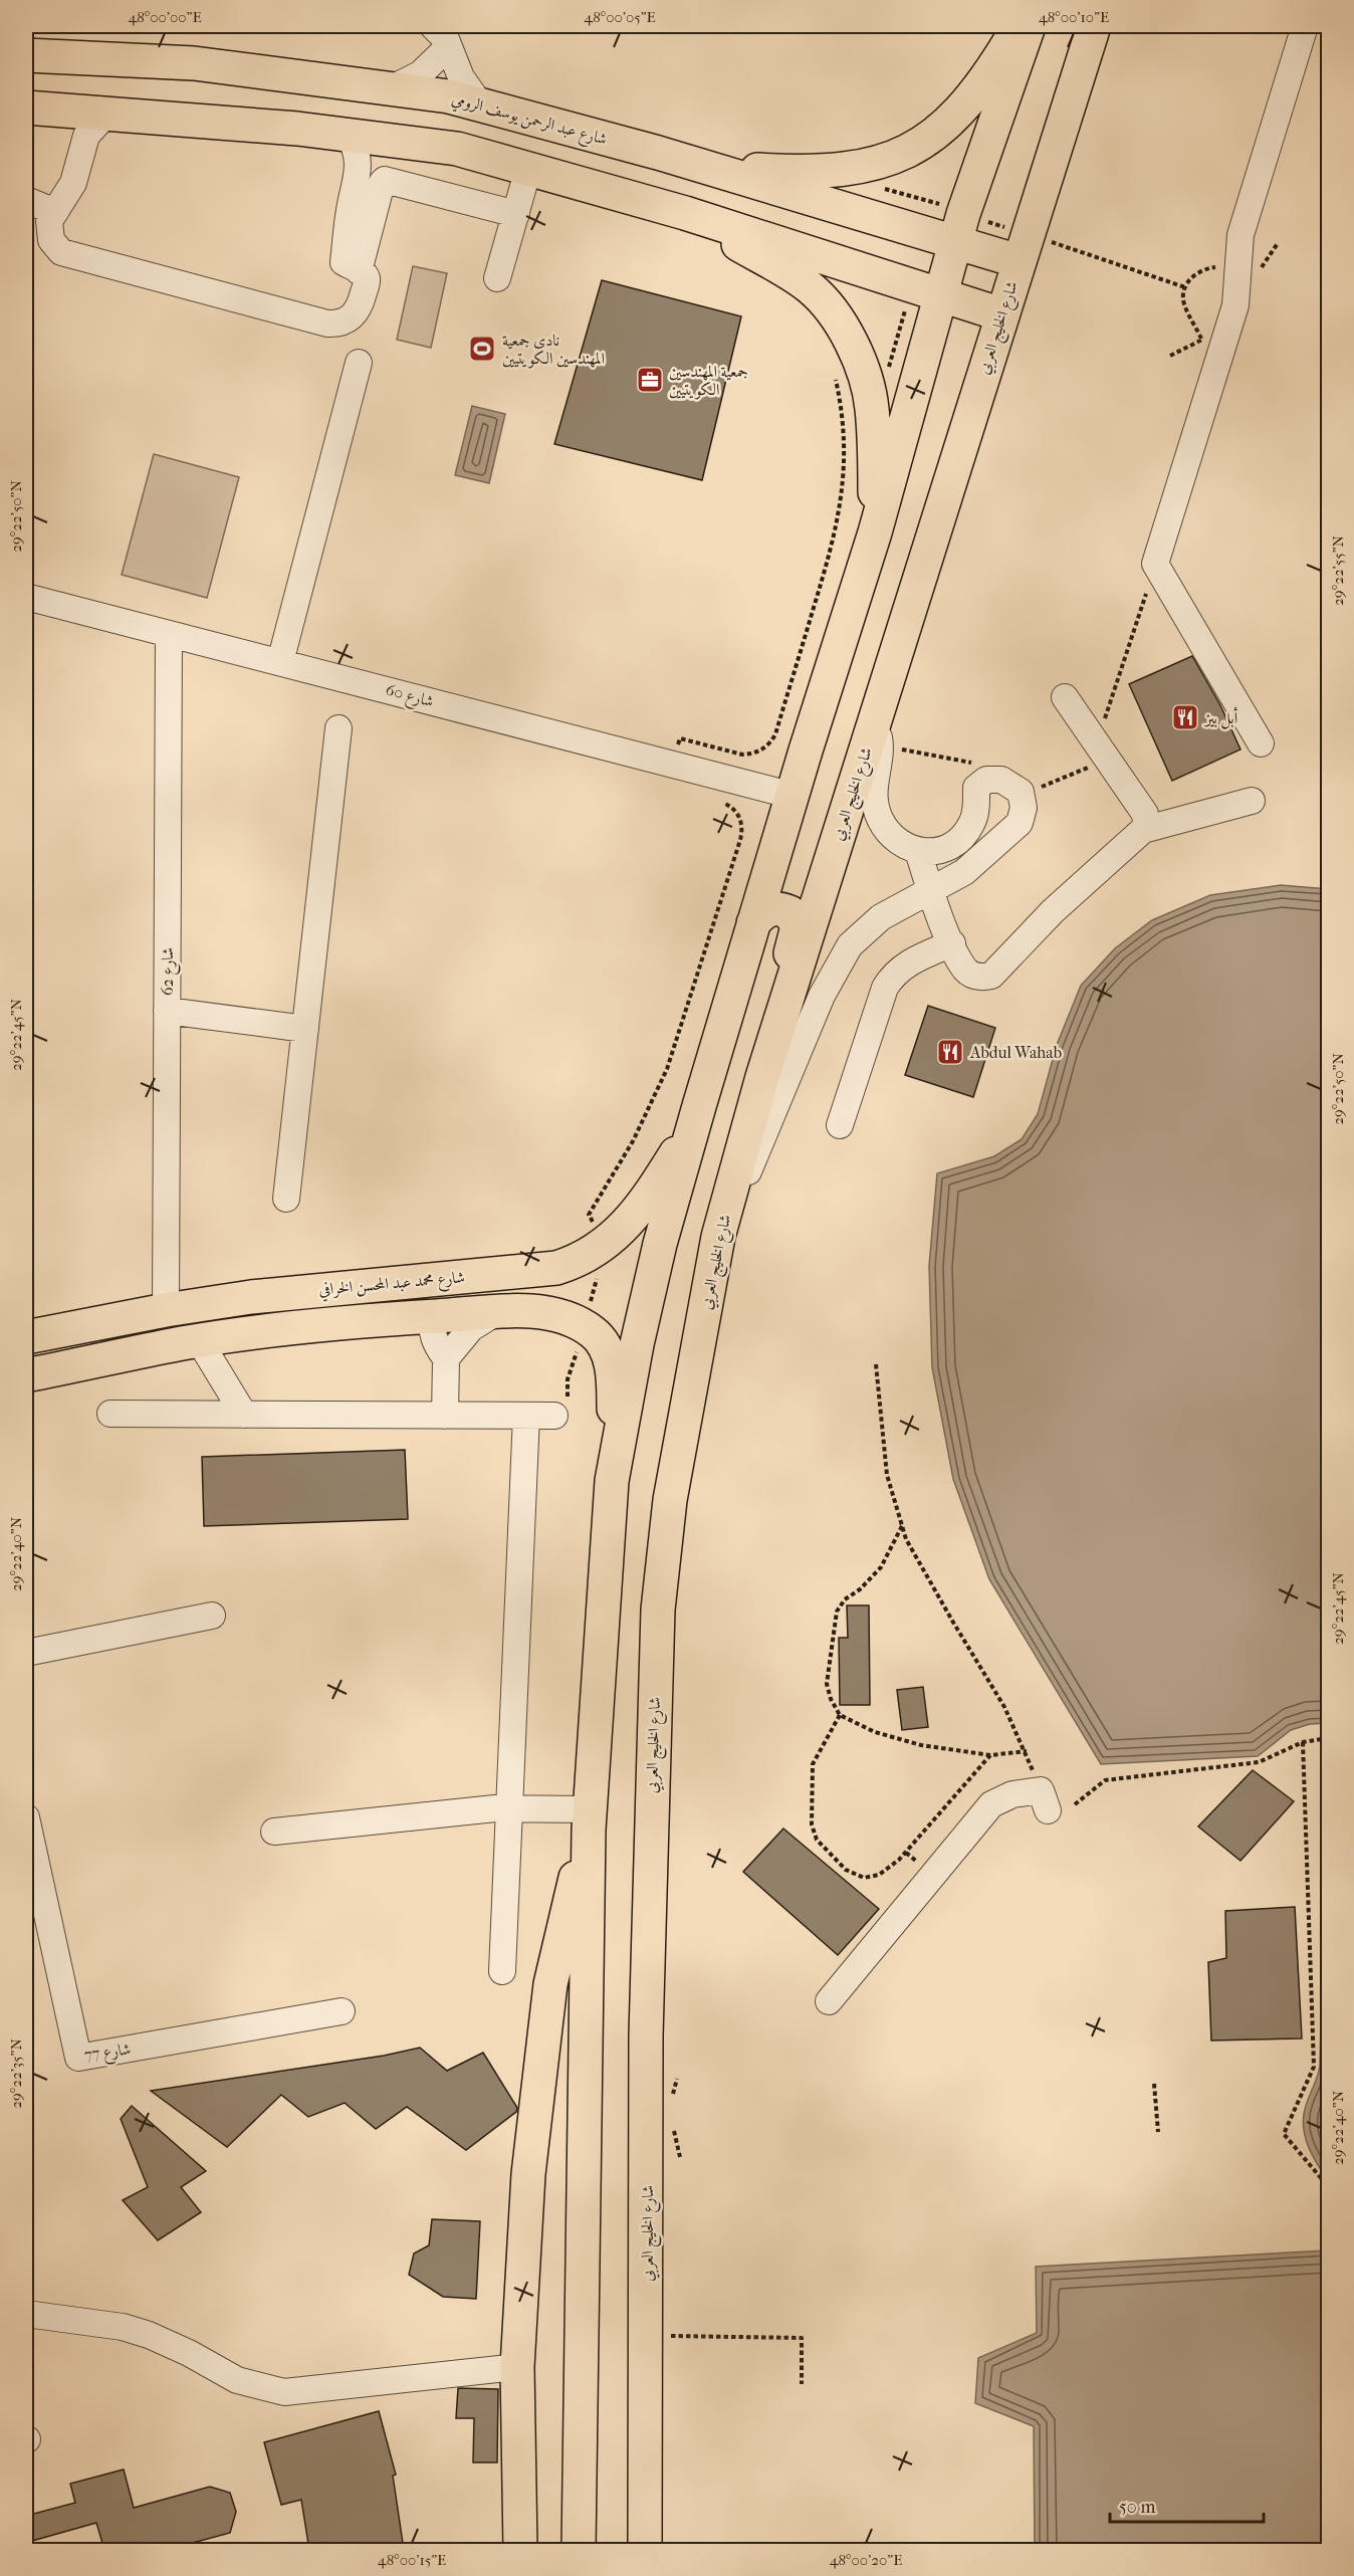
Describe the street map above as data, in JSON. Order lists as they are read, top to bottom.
{
  "streets": {
    "main road": ["شارع عبد الرحمن يوسف الرومي", "شارع الخليج العربي", "شارع محمد عبد المحسن الخرافي"],
    "street": ["شارع 60", "شارع 62", "شارع 77"]
  },
  "crossings": [
    ["شارع عبد الرحمن يوسف الرومي", "شارع الخليج العربي"],
    ["شارع 60", "شارع 62"],
    ["شارع 62", "شارع محمد عبد المحسن الخرافي"]
  ],
  "places": {
    "sports": ["نادي جمعية المهندسين الكويتيين"],
    "office": ["جمعية المهندسين الكويتيين"],
    "restaurant": ["أبل بيز", "Abdul Wahab"]
  },
  "scale_bar": "50 m",
  "coordinates": [
    "48°00'00\"E",
    "48°00'05\"E",
    "48°00'10\"E",
    "29°22'50\"N",
    "29°22'55\"N",
    "29°22'45\"N",
    "29°22'40\"N",
    "29°22'35\"N",
    "48°00'15\"E",
    "48°00'20\"E"
  ]
}
